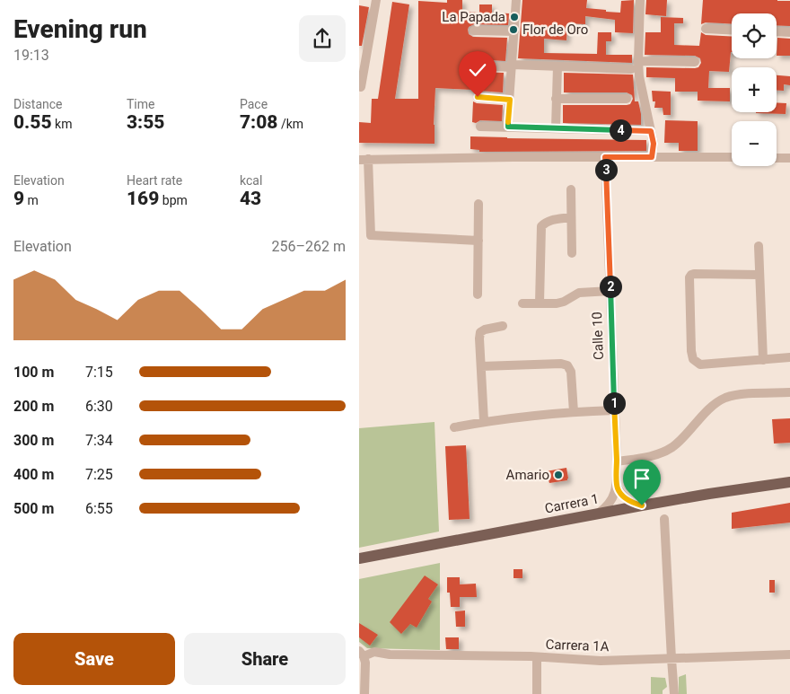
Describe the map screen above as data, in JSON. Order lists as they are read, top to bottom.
{
  "streets": {
    "main road": ["Carrera 1"],
    "street": ["Calle 10", "Carrera 1A"]
  },
  "places": ["La Papada", "Flor de Oro", "Amario"],
  "page": {
    "heading": ["Evening run", "19:13"],
    "map_buttons": ["+", "−"],
    "stats": [
      ["Distance", "0.55 km"],
      ["Time", "3:55"],
      ["Pace", "7:08 /km"],
      ["Elevation", "9 m"],
      ["Heart rate", "169 bpm"],
      ["kcal", "43"]
    ],
    "pins": [
      "4",
      "3",
      "2",
      "1"
    ],
    "chart": ["Elevation", "256–262 m"],
    "list": [
      {
        "name": "100 m",
        "note": "7:15"
      },
      {
        "name": "200 m",
        "note": "6:30"
      },
      {
        "name": "300 m",
        "note": "7:34"
      },
      {
        "name": "400 m",
        "note": "7:25"
      },
      {
        "name": "500 m",
        "note": "6:55"
      }
    ],
    "buttons": ["Save", "Share"]
  }
}
